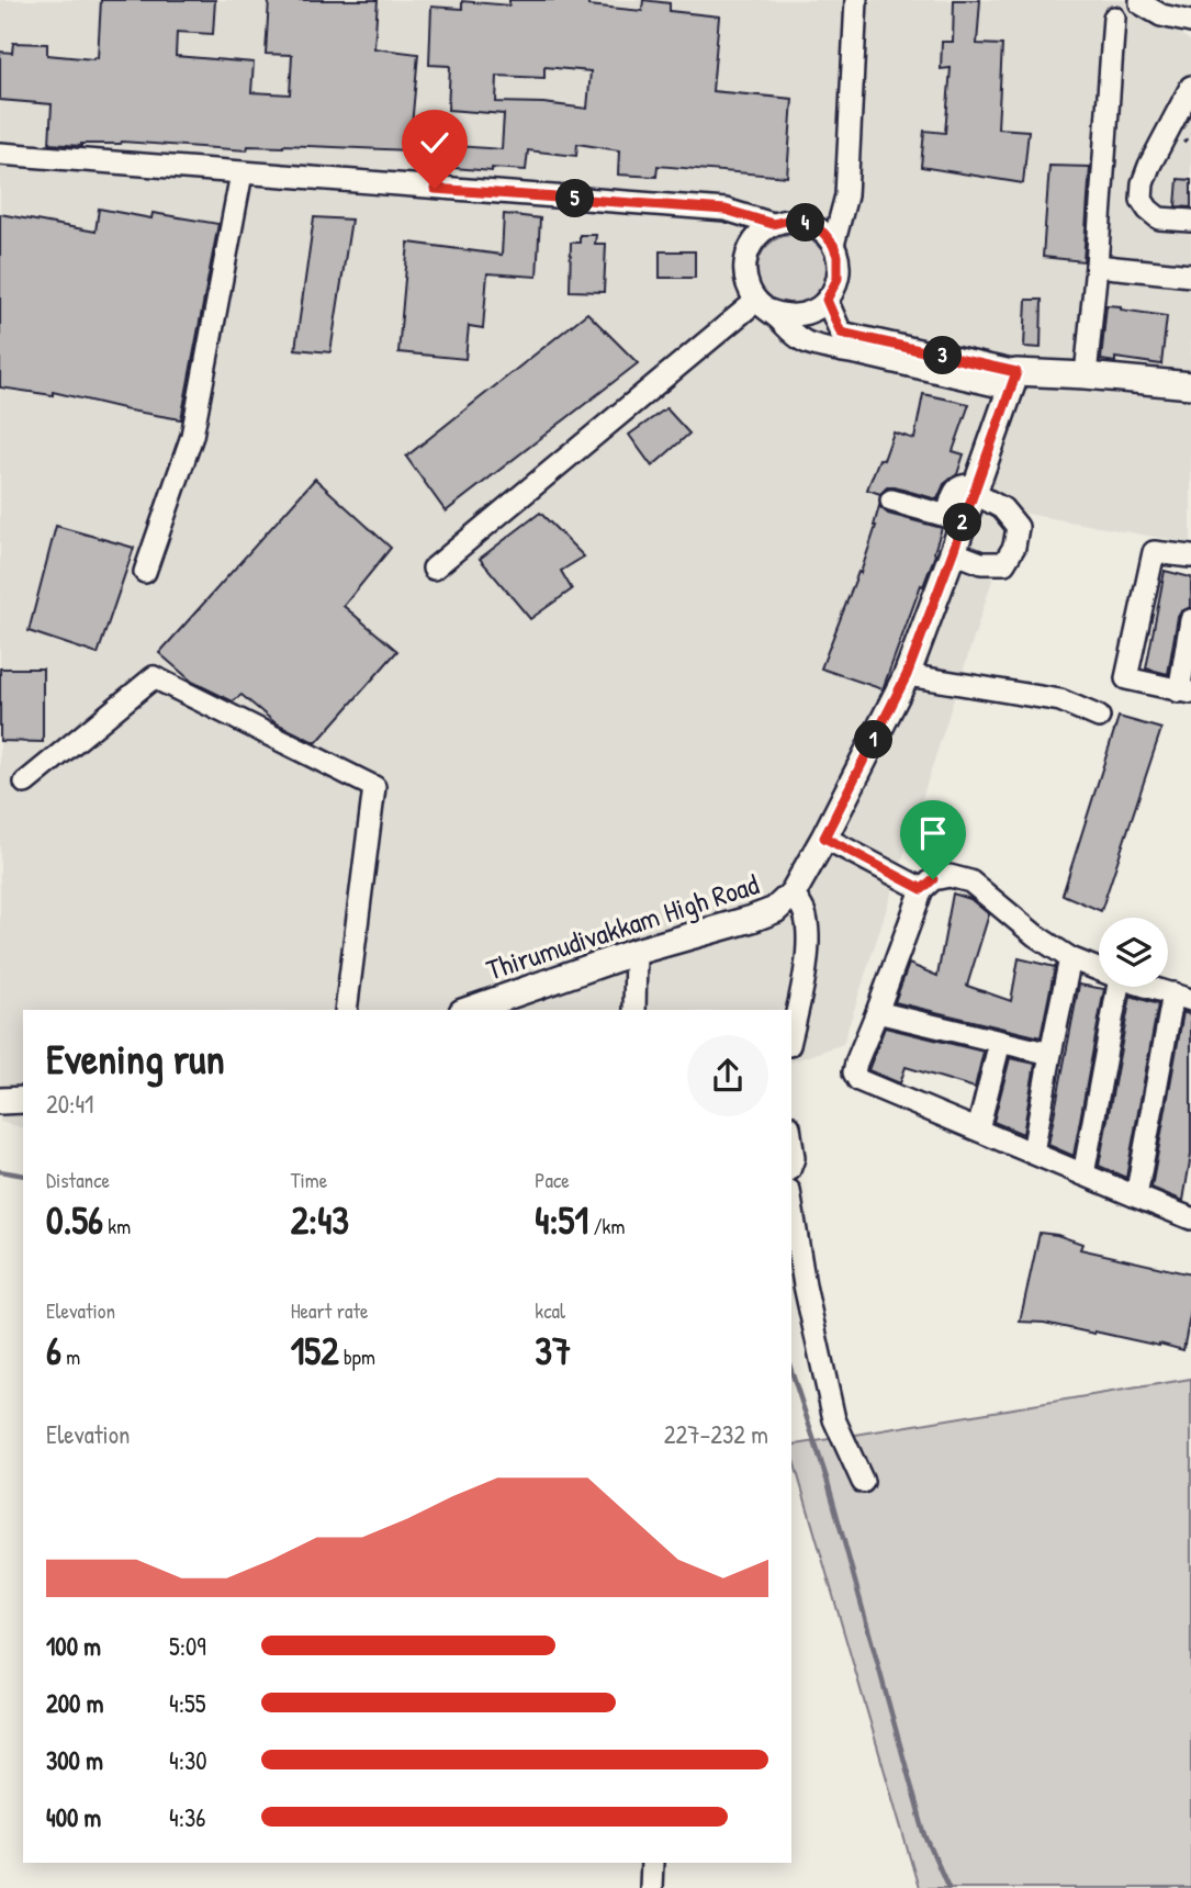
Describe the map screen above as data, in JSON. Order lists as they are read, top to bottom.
{
  "streets": {
    "main road": ["Thirumudivakkam High Road"]
  },
  "page": {
    "pins": [
      "5",
      "4",
      "3",
      "2",
      "1"
    ],
    "heading": ["Evening run", "20:41"],
    "stats": [
      ["Distance", "0.56 km"],
      ["Time", "2:43"],
      ["Pace", "4:51 /km"],
      ["Elevation", "6 m"],
      ["Heart rate", "152 bpm"],
      ["kcal", "37"]
    ],
    "chart": ["Elevation", "227–232 m"],
    "list": [
      {
        "name": "100 m",
        "note": "5:09"
      },
      {
        "name": "200 m",
        "note": "4:55"
      },
      {
        "name": "300 m",
        "note": "4:30"
      },
      {
        "name": "400 m",
        "note": "4:36"
      }
    ]
  }
}
